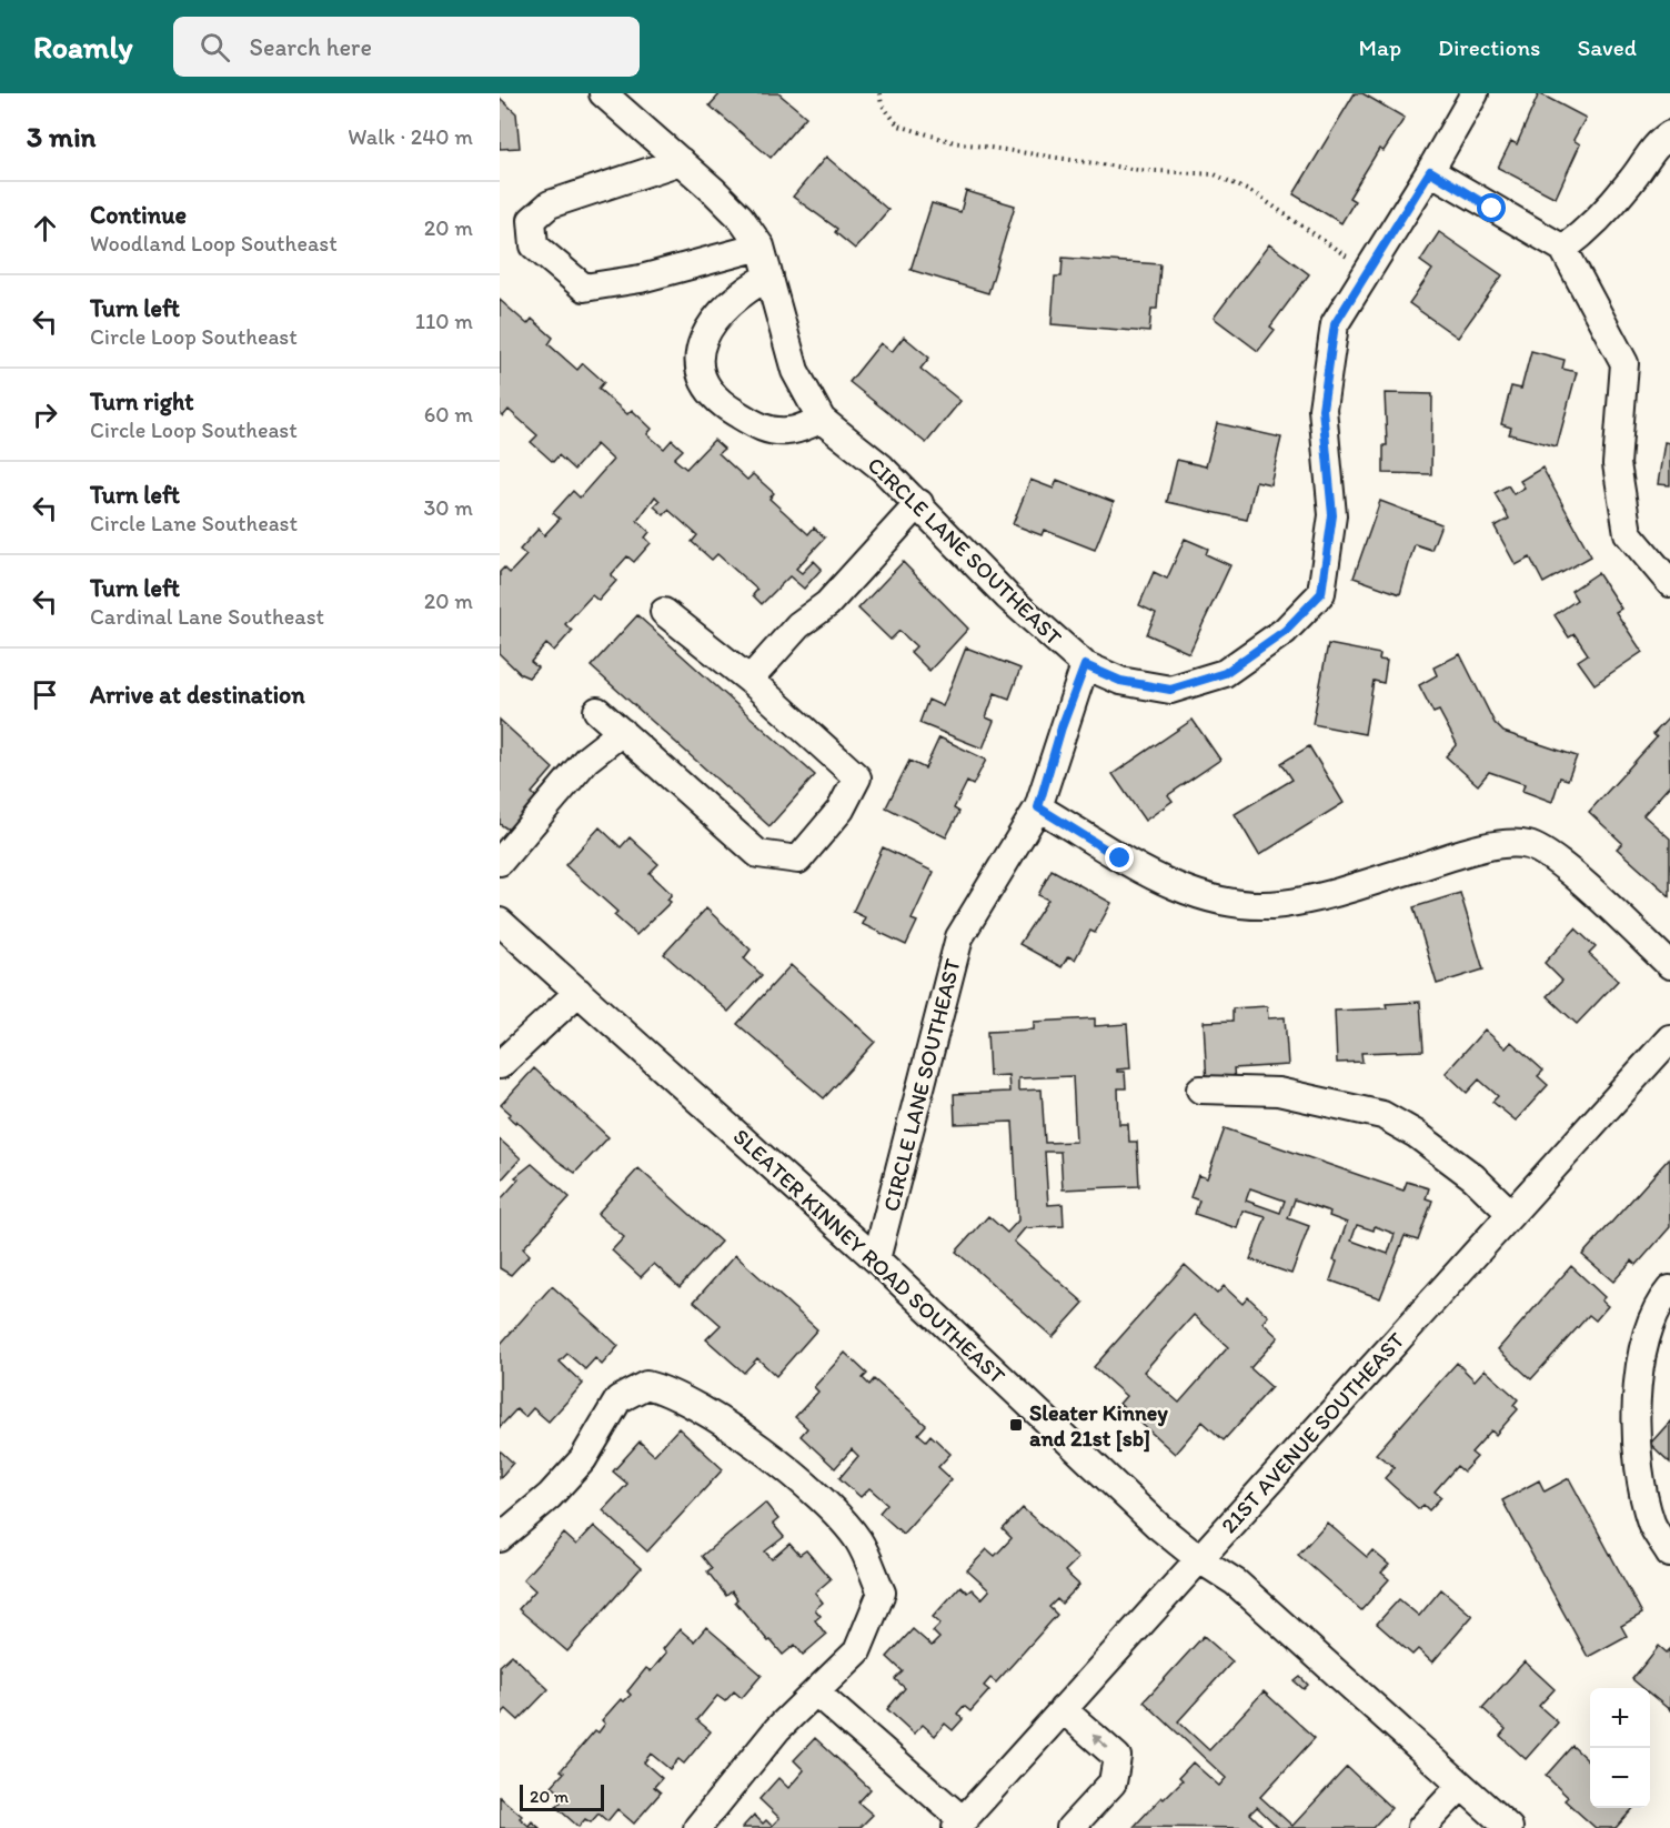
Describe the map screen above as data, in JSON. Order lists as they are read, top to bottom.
{
  "streets": {
    "street": ["CIRCLE LANE SOUTHEAST", "SLEATER KINNEY ROAD SOUTHEAST", "21ST AVENUE SOUTHEAST"]
  },
  "crossings": [
    ["CIRCLE LANE SOUTHEAST", "SLEATER KINNEY ROAD SOUTHEAST"],
    ["SLEATER KINNEY ROAD SOUTHEAST", "21ST AVENUE SOUTHEAST"]
  ],
  "places": {
    "transit": ["Sleater Kinney and 21st [sb]"]
  },
  "scale_bar": "20 m",
  "page": {
    "header": "Roamly",
    "search": "Search here",
    "nav": ["Map", "Directions", "Saved"],
    "heading": ["3 min", "Walk · 240 m"],
    "list": [
      ["Continue", "Woodland Loop Southeast", "20 m"],
      ["Turn left", "Circle Loop Southeast", "110 m"],
      ["Turn right", "Circle Loop Southeast", "60 m"],
      ["Turn left", "Circle Lane Southeast", "30 m"],
      ["Turn left", "Cardinal Lane Southeast", "20 m"],
      "Arrive at destination"
    ],
    "map_buttons": ["+", "−"],
    "scale": "20 m"
  }
}
